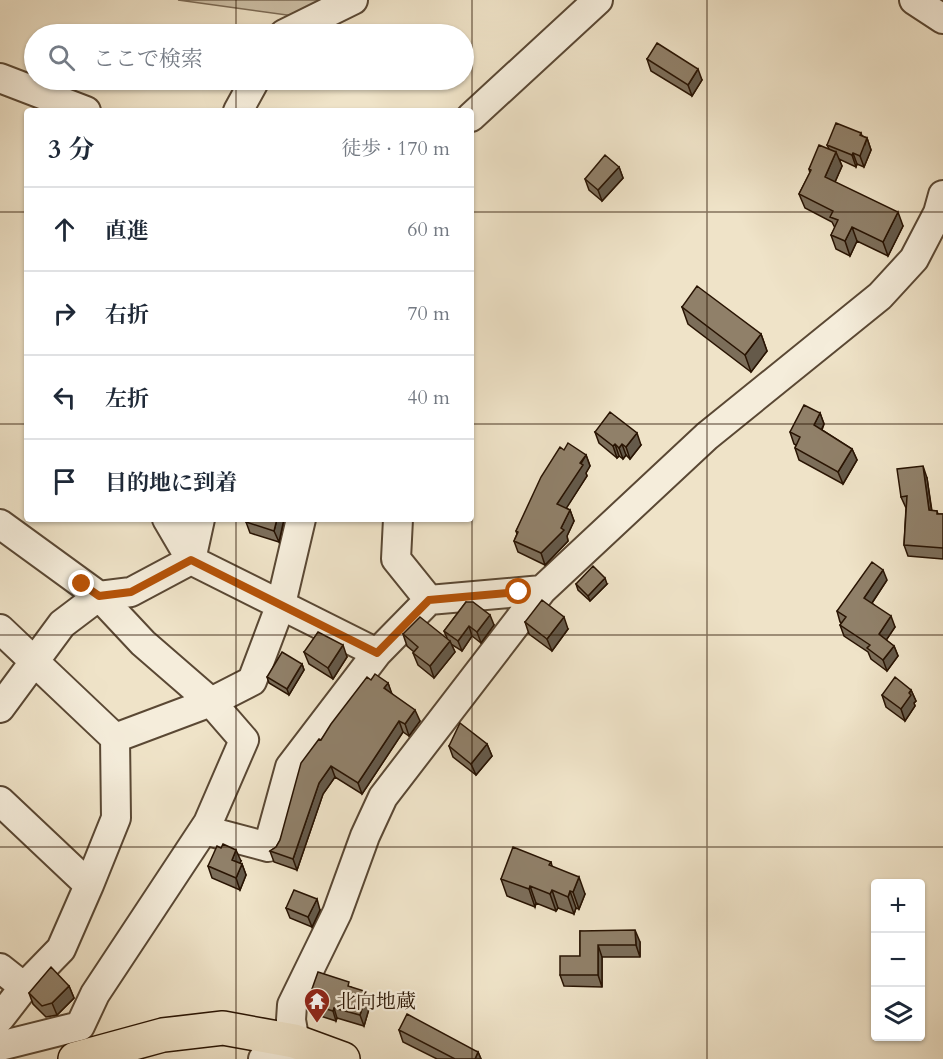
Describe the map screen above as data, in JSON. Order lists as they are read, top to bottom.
{
  "places": {
    "temple": ["北向地蔵"]
  },
  "page": {
    "search": "ここで検索",
    "heading": ["3 分", "徒歩 · 170 m"],
    "list": [
      ["直進", "60 m"],
      ["右折", "70 m"],
      ["左折", "40 m"],
      "目的地に到着"
    ],
    "map_buttons": ["+", "−"]
  }
}
